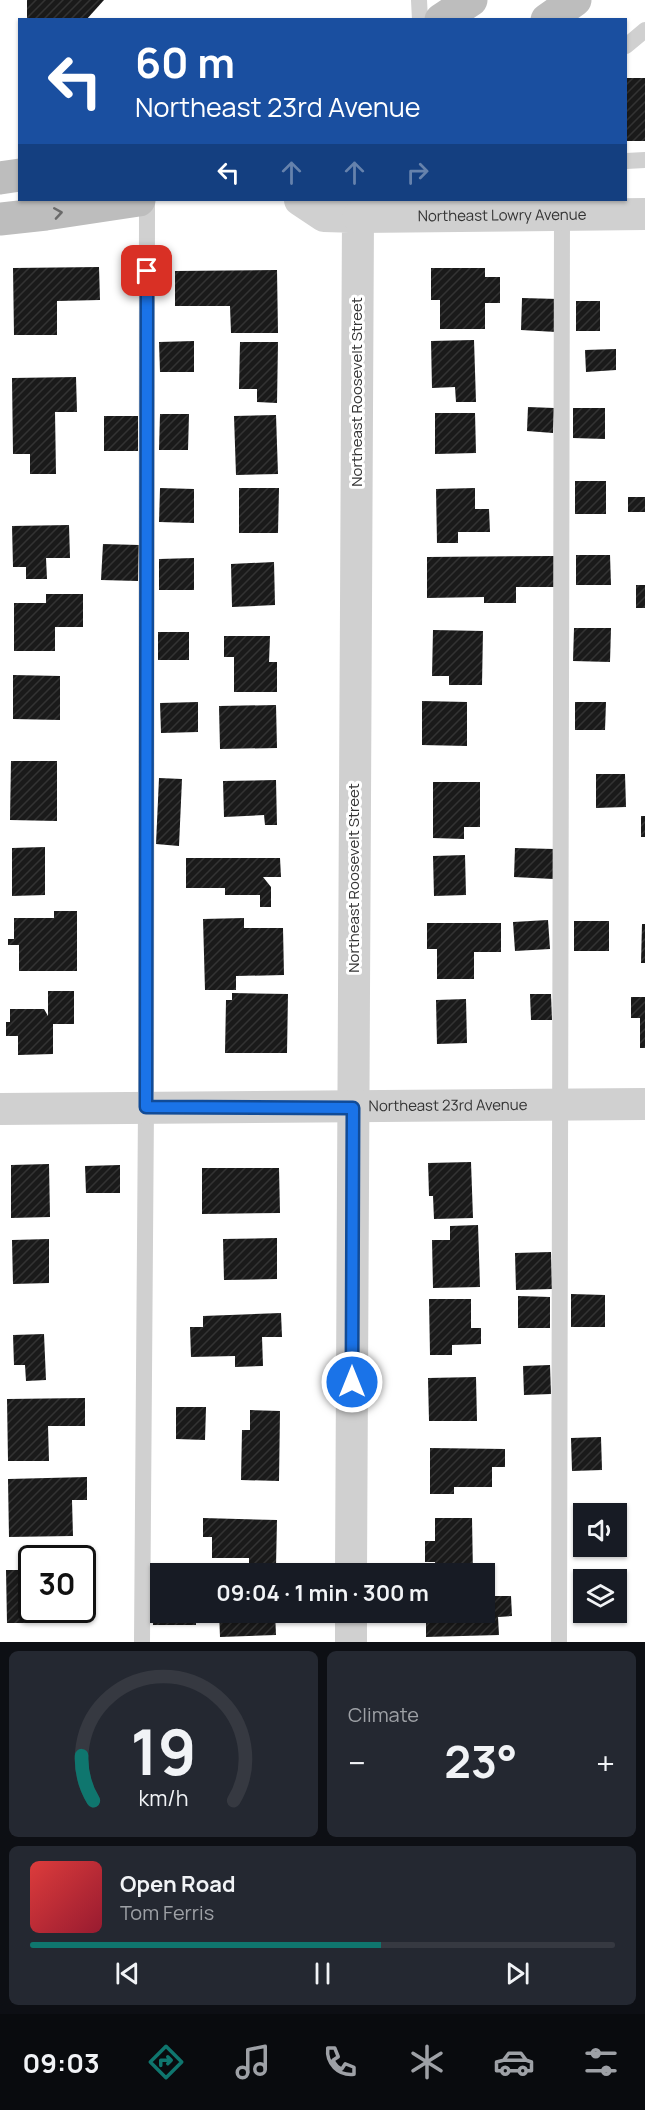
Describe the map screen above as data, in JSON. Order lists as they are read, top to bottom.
{
  "streets": {
    "street": ["Northeast Lowry Avenue", "Northeast Roosevelt Street", "Northeast 23rd Avenue"]
  },
  "crossings": [
    ["Northeast Lowry Avenue", "Northeast Roosevelt Street"],
    ["Northeast Roosevelt Street", "Northeast 23rd Avenue"]
  ],
  "page": {
    "turn": ["60 m", "Northeast 23rd Avenue"],
    "limit": "30",
    "trip": "09:04 · 1 min · 300 m",
    "tile": "Climate",
    "heat": ["−", "23°", "+"],
    "song": ["Open Road", "Tom Ferris"],
    "tabs": "09:03",
    "gauge": ["19", "km/h"]
  }
}
